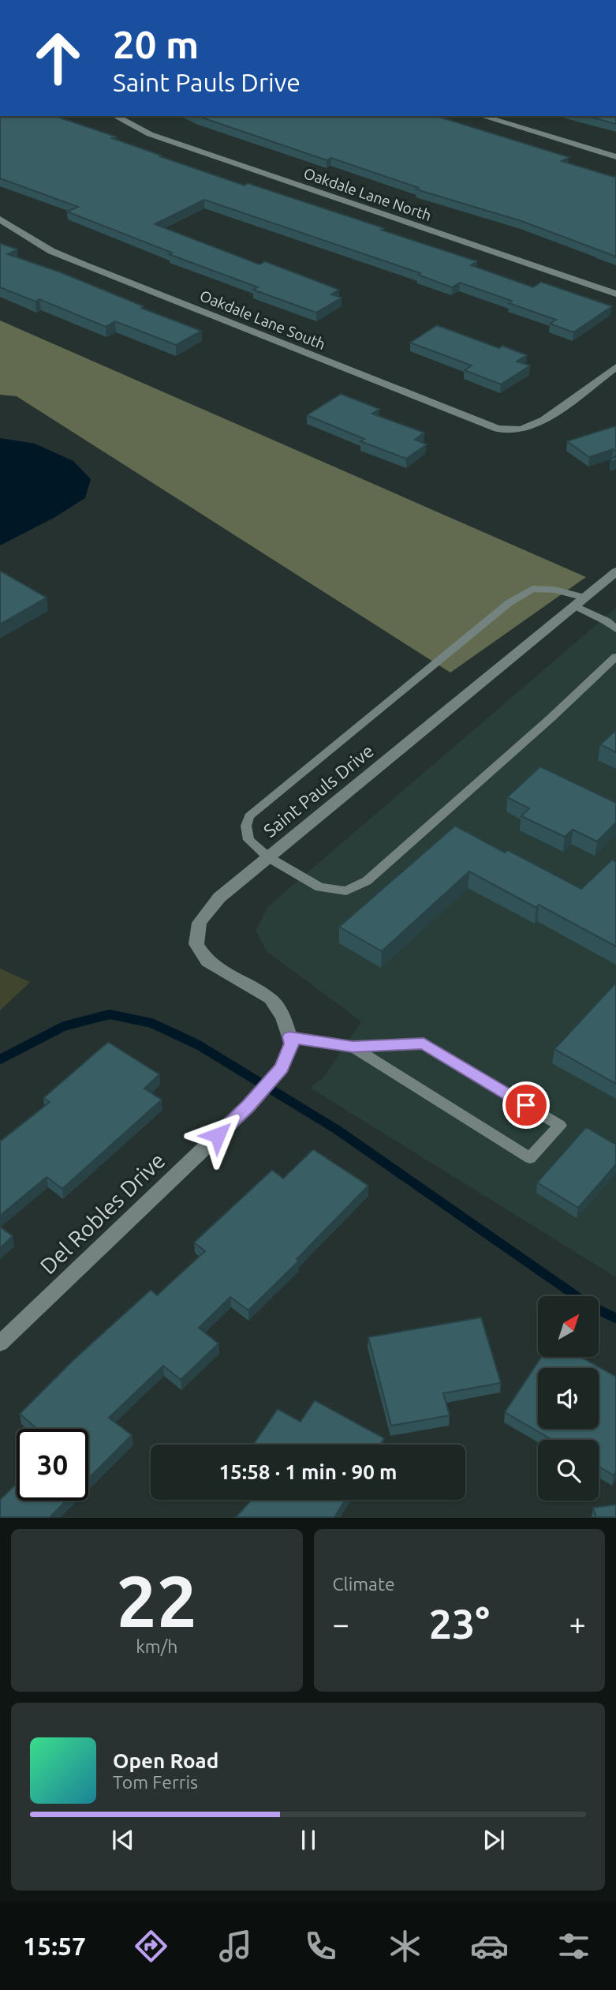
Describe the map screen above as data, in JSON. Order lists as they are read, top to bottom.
{
  "streets": {
    "street": [
      "Oakdale Lane North",
      "Oakdale Lane South",
      "Saint Pauls Drive",
      "Del Robles Drive"
    ]
  },
  "crossings": [
    ["Saint Pauls Drive", "Del Robles Drive"]
  ],
  "north": "top right",
  "page": {
    "turn": ["20 m", "Saint Pauls Drive"],
    "limit": "30",
    "trip": "15:58 · 1 min · 90 m",
    "tile": [
      ["22", "km/h"],
      "Climate"
    ],
    "heat": ["−", "23°", "+"],
    "song": ["Open Road", "Tom Ferris"],
    "tabs": "15:57"
  }
}
